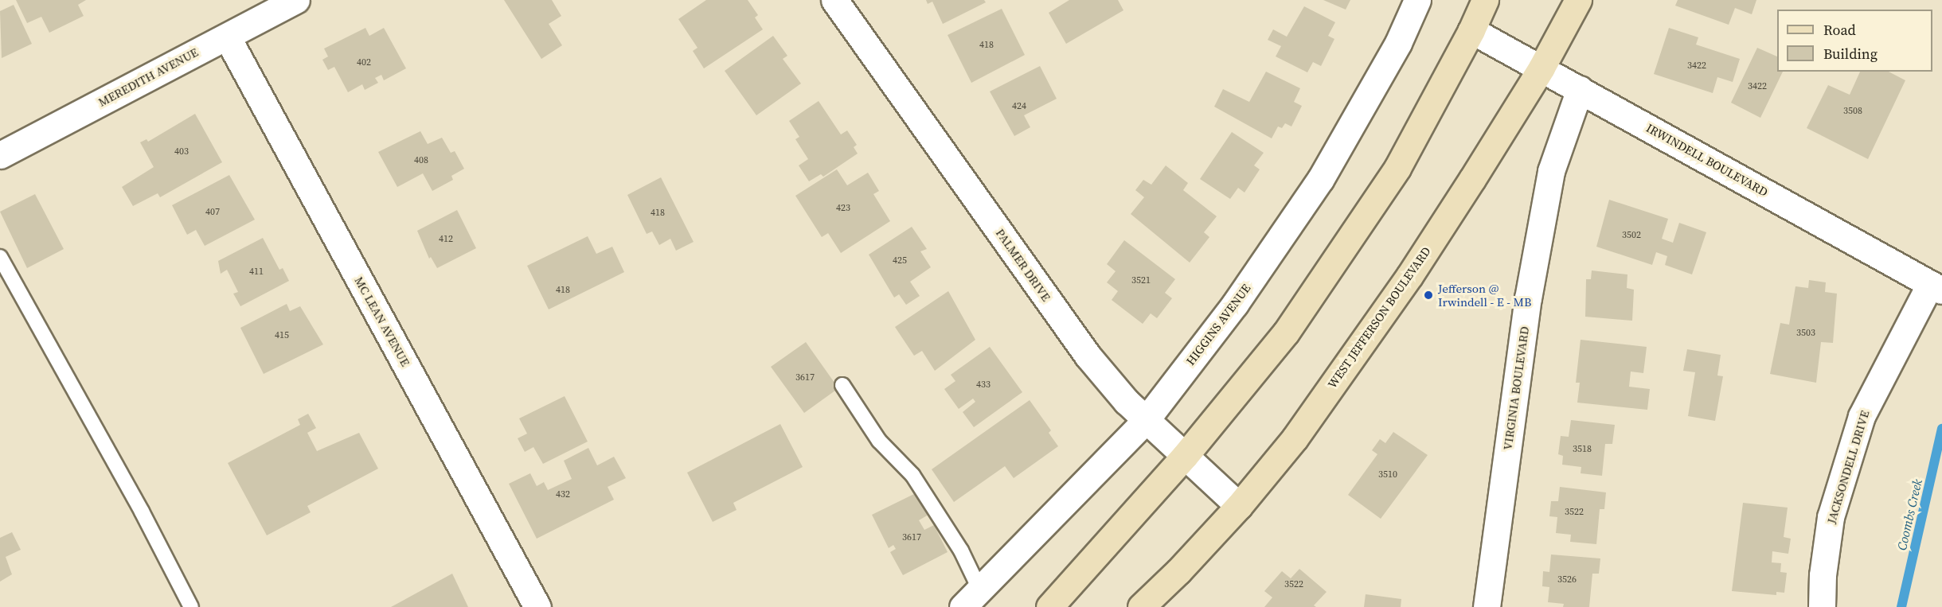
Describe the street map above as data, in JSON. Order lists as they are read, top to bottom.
{
  "streets": {
    "main road": ["WEST JEFFERSON BOULEVARD"],
    "street": [
      "MEREDITH AVENUE",
      "IRWINDELL BOULEVARD",
      "PALMER DRIVE",
      "MC LEAN AVENUE",
      "HIGGINS AVENUE",
      "VIRGINIA BOULEVARD",
      "JACKSONDELL DRIVE"
    ]
  },
  "crossings": [
    ["MEREDITH AVENUE", "MC LEAN AVENUE"],
    ["IRWINDELL BOULEVARD", "WEST JEFFERSON BOULEVARD"],
    ["IRWINDELL BOULEVARD", "VIRGINIA BOULEVARD"],
    ["IRWINDELL BOULEVARD", "JACKSONDELL DRIVE"],
    ["PALMER DRIVE", "WEST JEFFERSON BOULEVARD"],
    ["PALMER DRIVE", "HIGGINS AVENUE"]
  ],
  "water": ["Coombs Creek"],
  "places": ["Jefferson @ Irwindell - E - MB"],
  "house_numbers": [
    "418",
    "402",
    "3422",
    "3422",
    "424",
    "3508",
    "403",
    "408",
    "423",
    "407",
    "418",
    "3502",
    "412",
    "425",
    "411",
    "3521",
    "418",
    "3503",
    "415",
    "3617",
    "433",
    "3518",
    "3510",
    "432",
    "3522",
    "3617",
    "3526",
    "3522"
  ],
  "legend": ["Road", "Building"]
}
